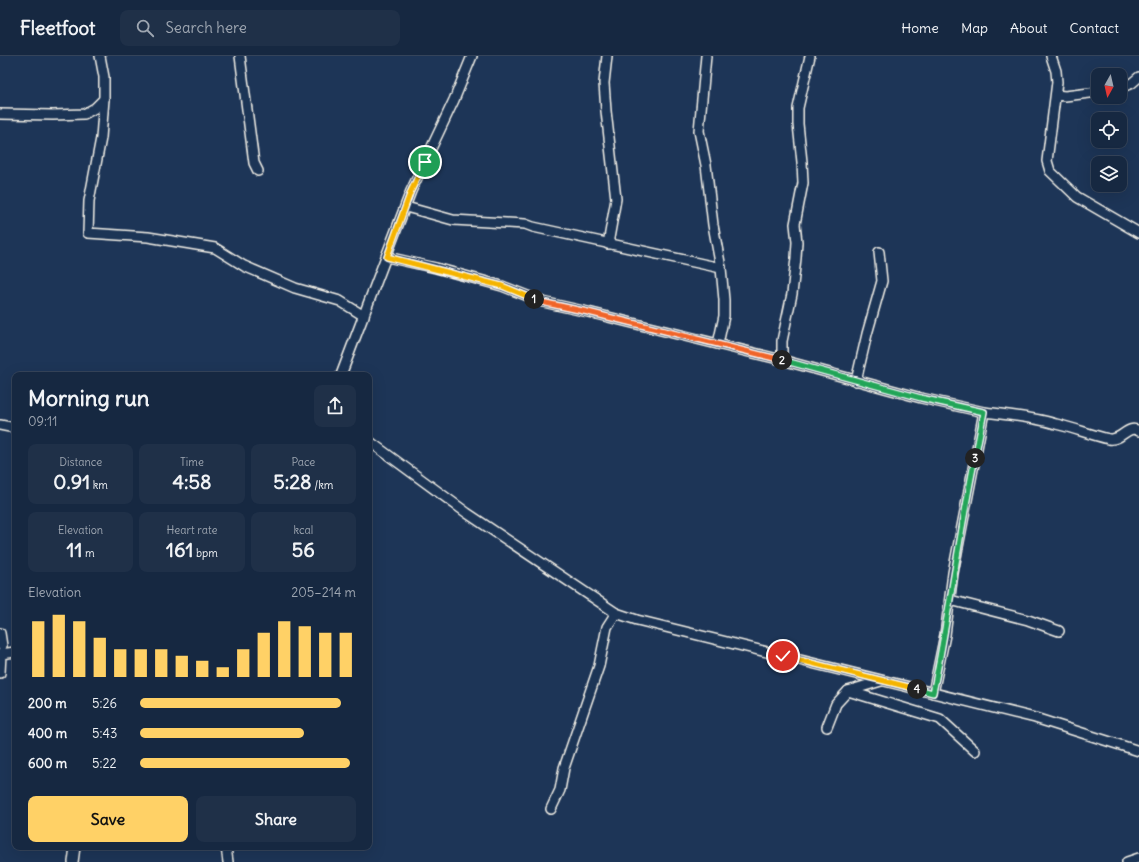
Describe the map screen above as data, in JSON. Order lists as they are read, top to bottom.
{
  "north": "bottom",
  "page": {
    "header": "Fleetfoot",
    "search": "Search here",
    "nav": [
      "Home",
      "Map",
      "About",
      "Contact"
    ],
    "pins": [
      "1",
      "2",
      "3",
      "4"
    ],
    "heading": ["Morning run", "09:11"],
    "stats": [
      ["Distance", "0.91 km"],
      ["Time", "4:58"],
      ["Pace", "5:28 /km"],
      ["Elevation", "11 m"],
      ["Heart rate", "161 bpm"],
      ["kcal", "56"]
    ],
    "chart": ["Elevation", "205–214 m"],
    "list": [
      {
        "name": "200 m",
        "note": "5:26"
      },
      {
        "name": "400 m",
        "note": "5:43"
      },
      {
        "name": "600 m",
        "note": "5:22"
      }
    ],
    "buttons": ["Save", "Share"]
  }
}
